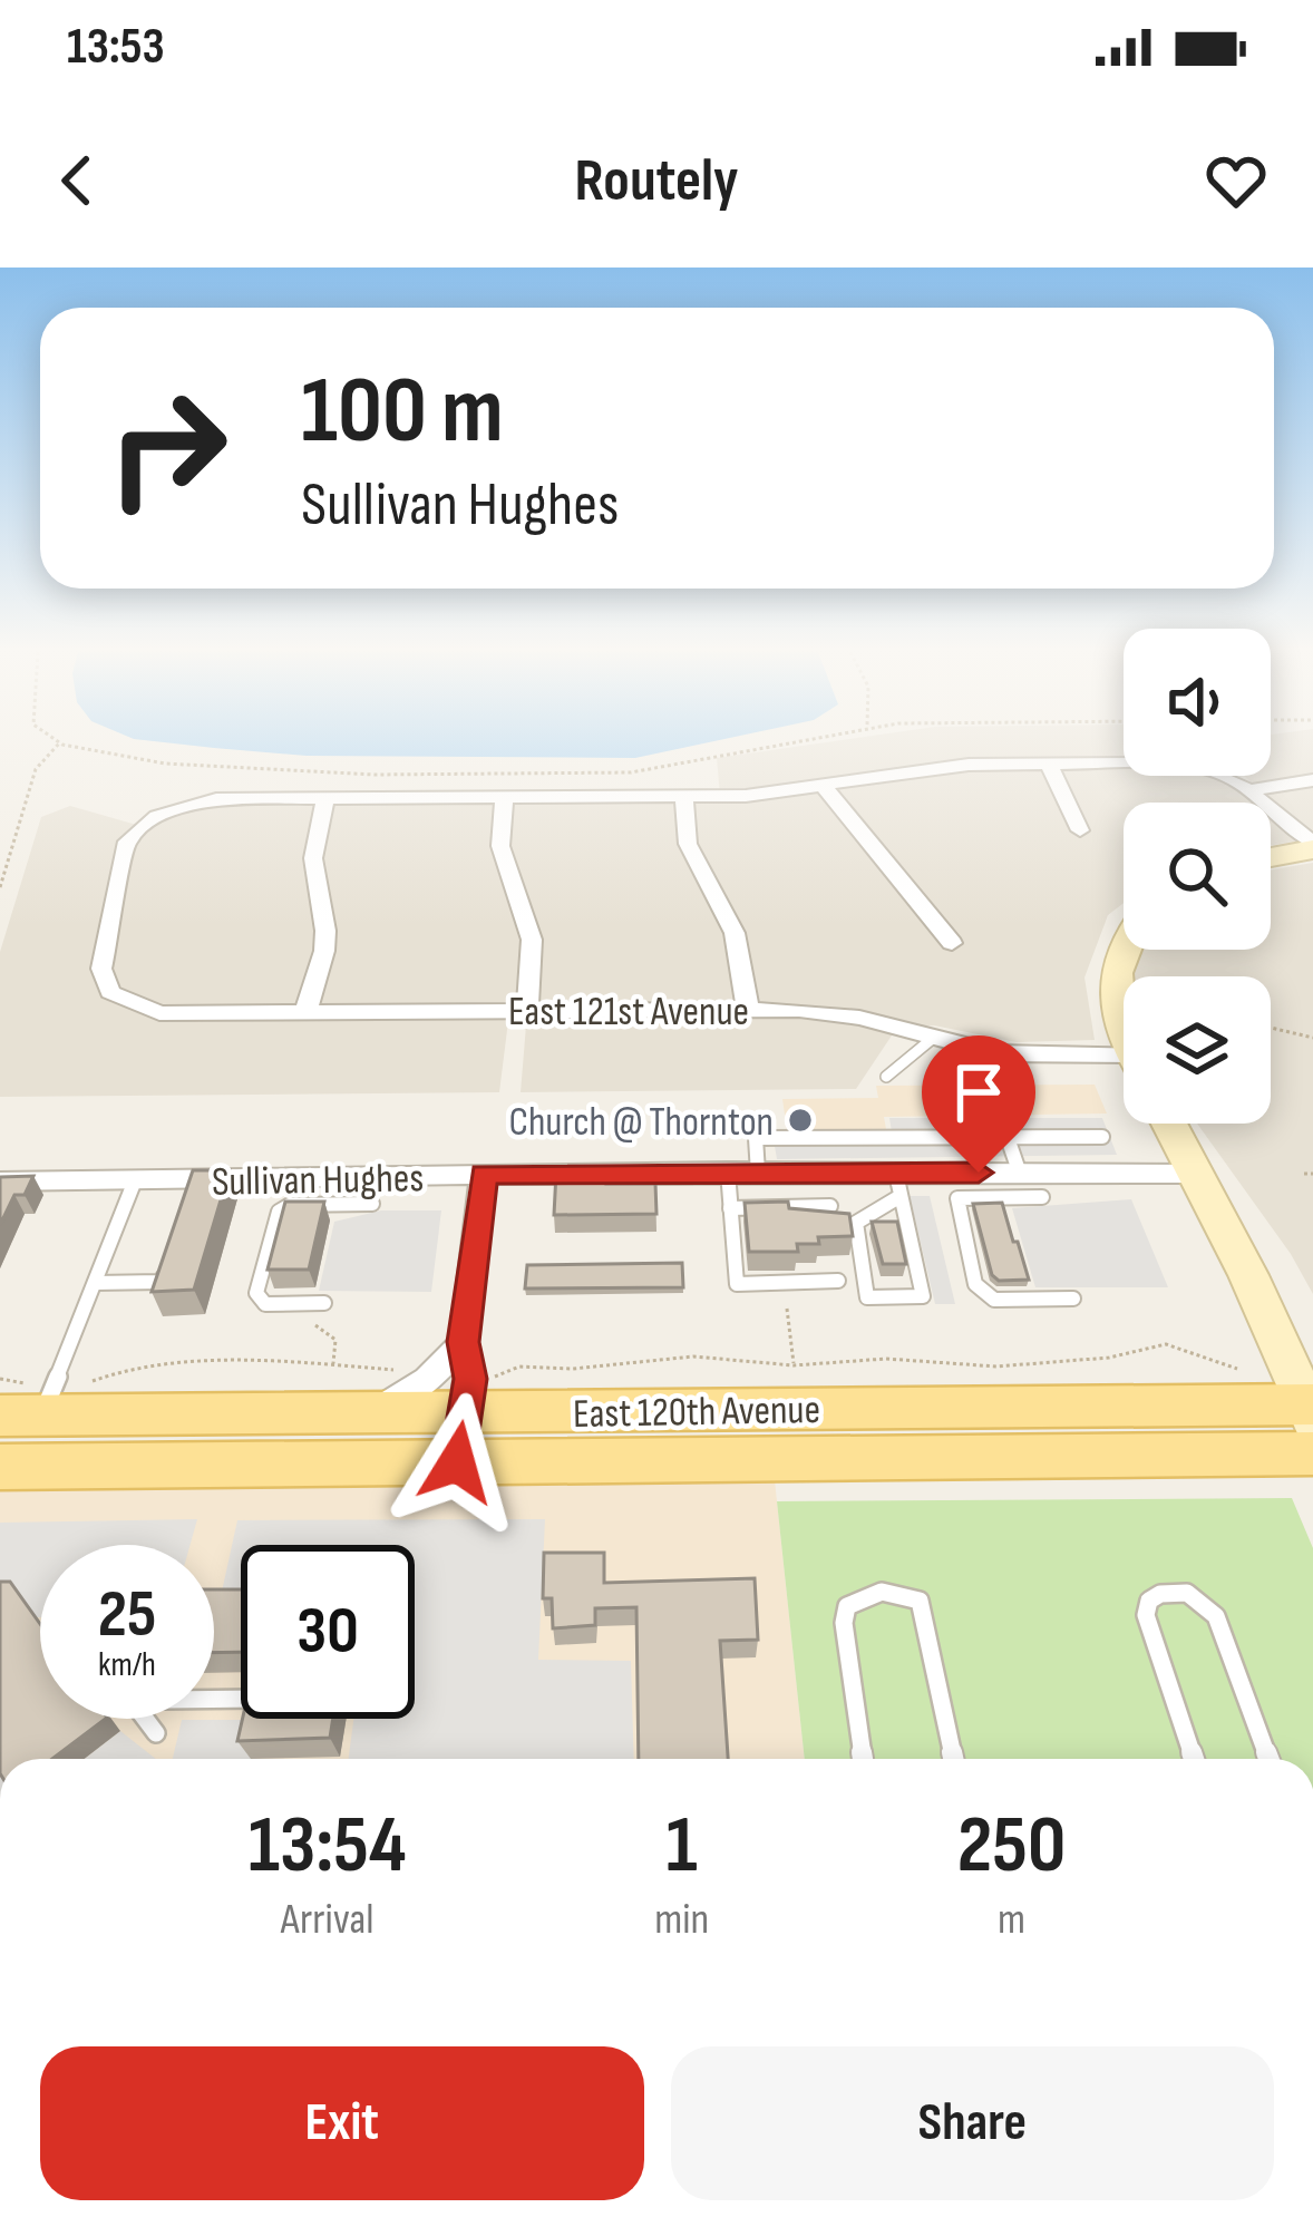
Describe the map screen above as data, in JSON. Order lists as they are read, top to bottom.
{
  "streets": {
    "main road": ["East 120th Avenue"],
    "street": ["East 121st Avenue", "Sullivan Hughes"]
  },
  "places": ["Church @ Thornton"],
  "page": {
    "status": "13:53",
    "header": "Routely",
    "turn": ["100 m", "Sullivan Hughes"],
    "speed": "25 km/h",
    "limit": "30",
    "eta": [
      "13:54",
      "Arrival",
      "1",
      "min",
      "250",
      "m"
    ],
    "buttons": ["Exit", "Share"]
  }
}
